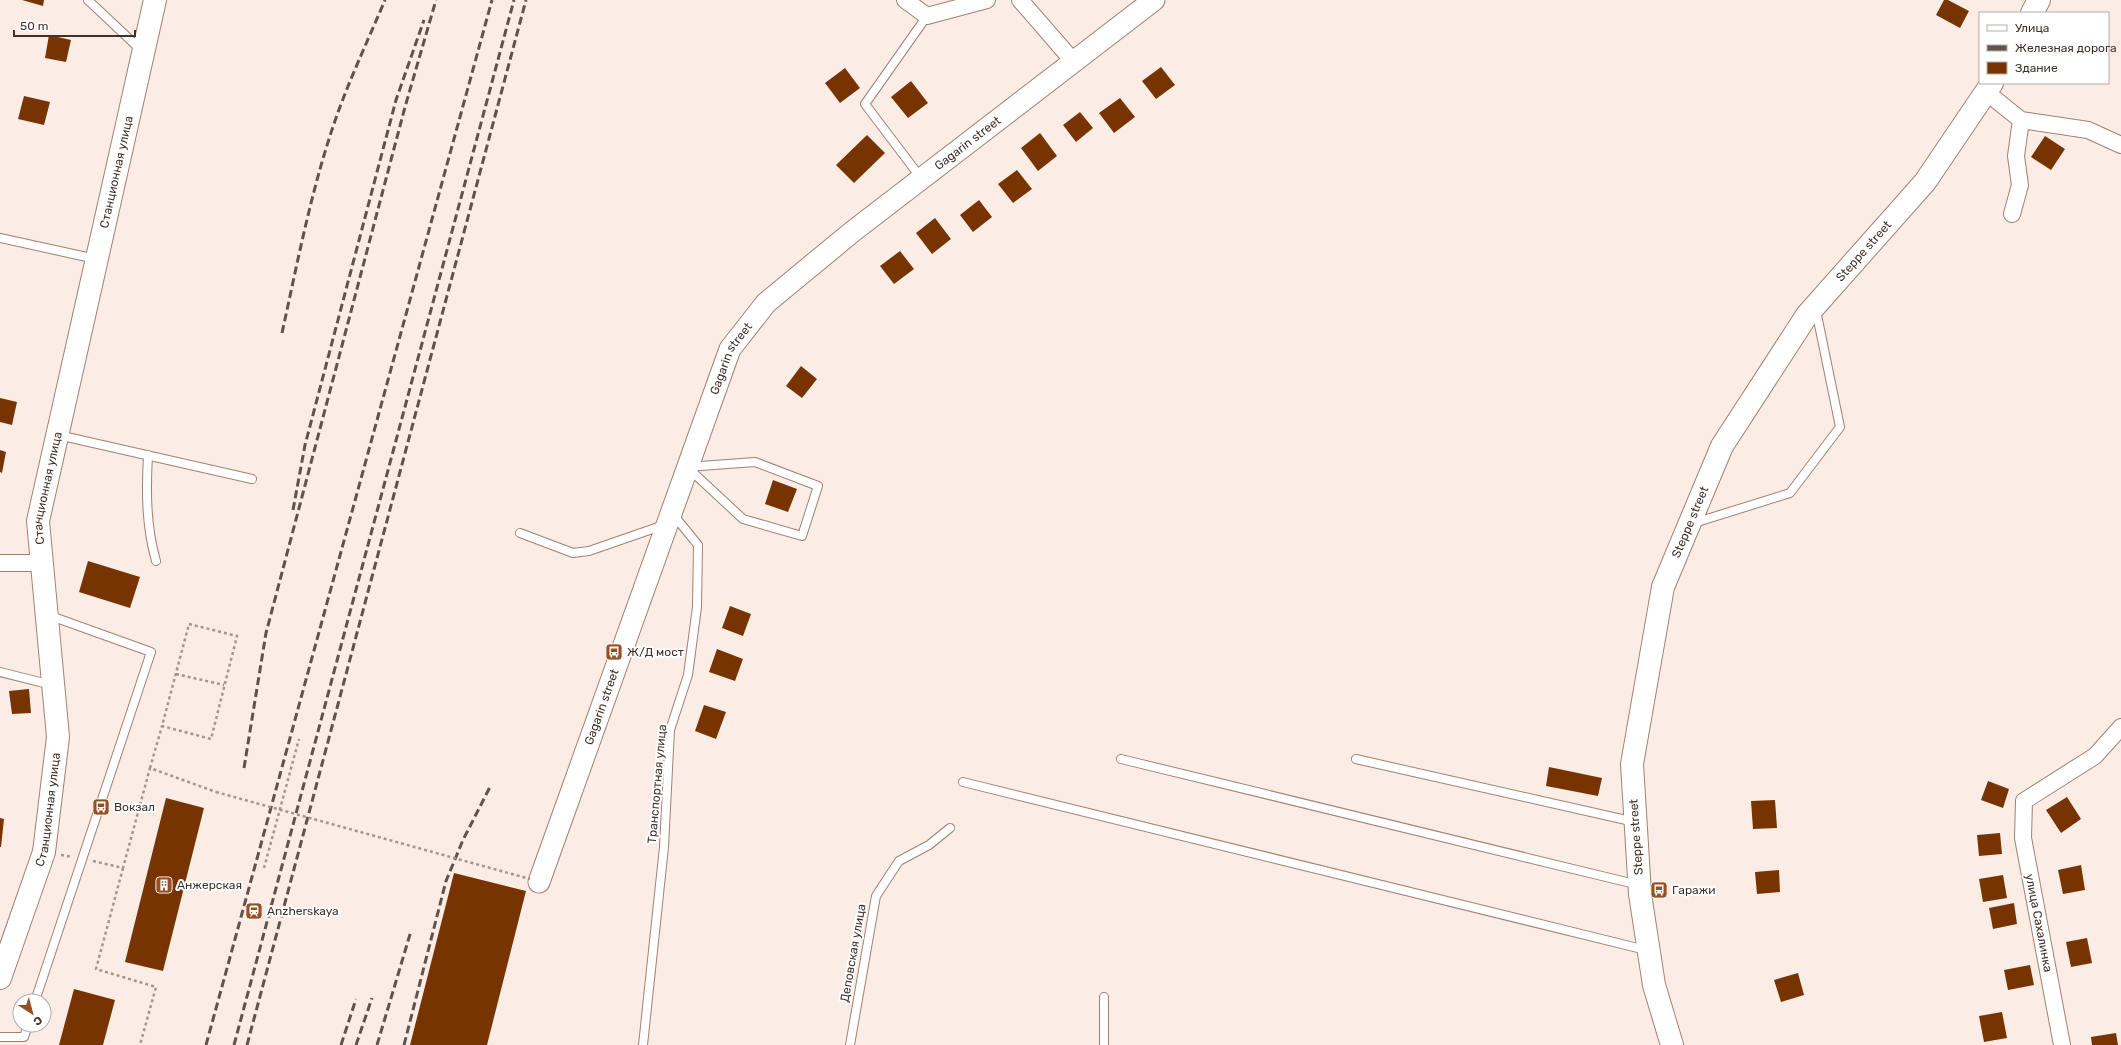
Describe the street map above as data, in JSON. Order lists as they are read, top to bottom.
{
  "streets": {
    "main road": ["Станционная улица", "Steppe street"],
    "street": ["Gagarin street", "улица Сахалинка"],
    "lane": ["Транспортная улица", "Деповская улица"]
  },
  "crossings": [
    ["Gagarin street", "Транспортная улица"]
  ],
  "places": {
    "bus stop": ["Ж/Д мост", "Вокзал", "Гаражи"],
    "building": ["Анжерская"],
    "station": ["Anzherskaya"]
  },
  "legend": ["Улица", "Железная дорога", "Здание"],
  "scale_bar": "50 m",
  "north": "bottom right"
}
